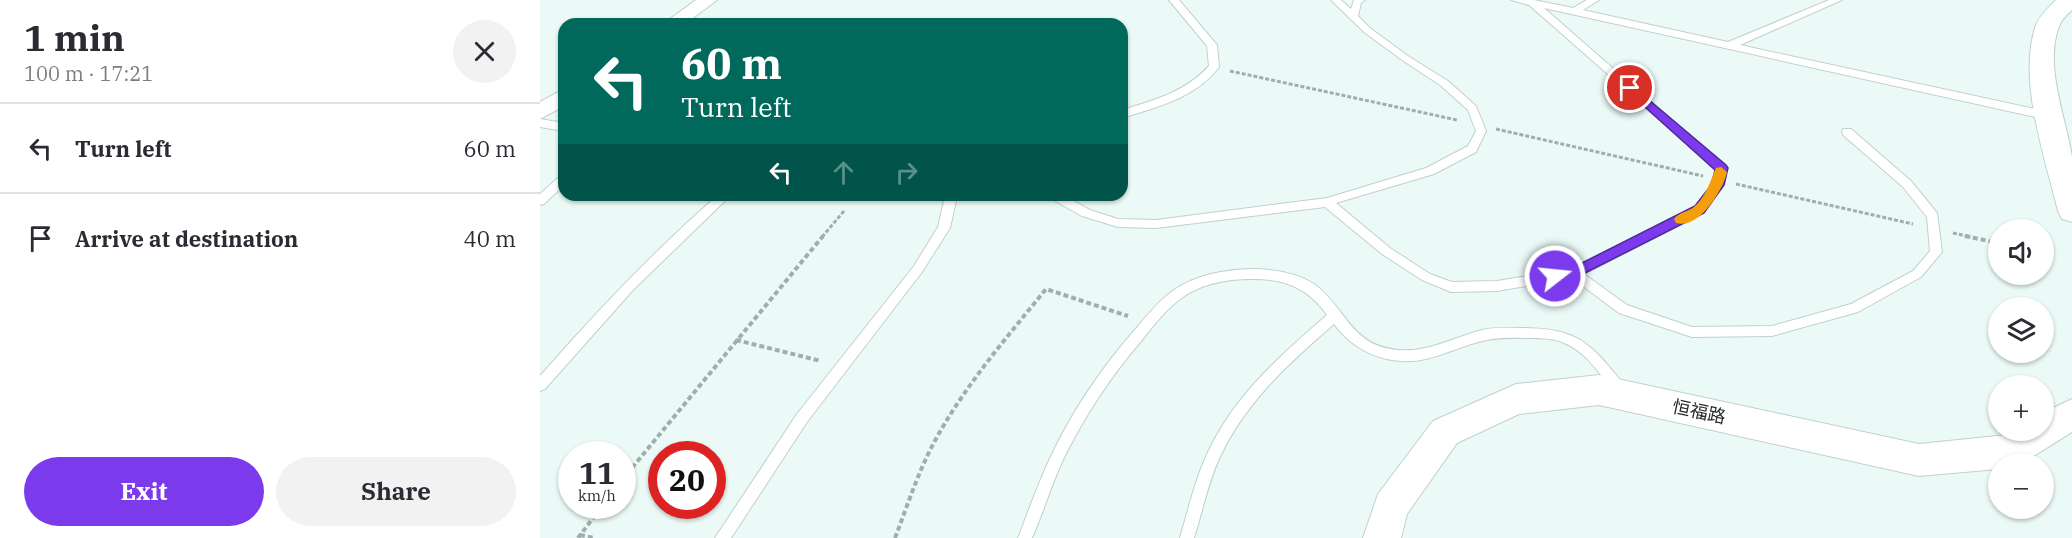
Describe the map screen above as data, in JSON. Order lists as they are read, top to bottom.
{
  "streets": {
    "street": ["恒福路"]
  },
  "page": {
    "heading": ["1 min", "100 m · 17:21"],
    "turn": ["60 m", "Turn left"],
    "list": [
      {
        "name": "Turn left",
        "value": "60 m"
      },
      {
        "name": "Arrive at destination",
        "value": "40 m"
      }
    ],
    "map_buttons": ["+", "−"],
    "speed": "11 km/h",
    "limit": "20",
    "buttons": ["Exit", "Share"]
  }
}
